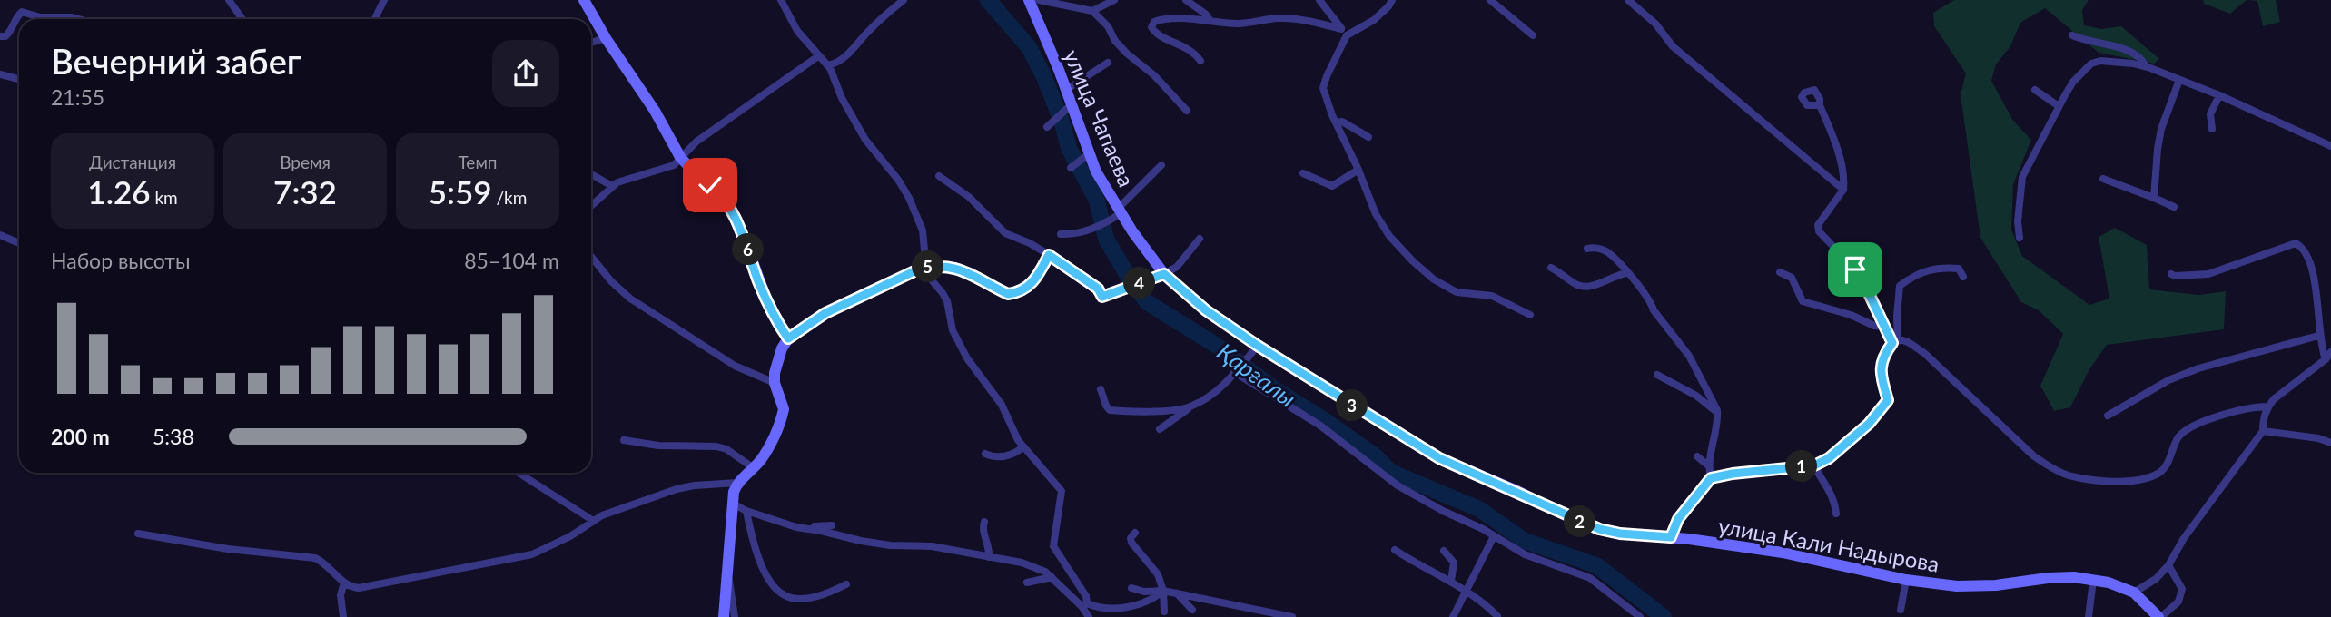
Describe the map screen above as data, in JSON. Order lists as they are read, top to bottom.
{
  "streets": {
    "street": ["улица Чапаева", "улица Кали Надырова"]
  },
  "crossings": [
    ["улица Чапаева", "улица Кали Надырова"]
  ],
  "water": ["Қарғалы"],
  "page": {
    "heading": ["Вечерний забег", "21:55"],
    "stats": [
      ["Дистанция", "1.26 km"],
      ["Время", "7:32"],
      ["Темп", "5:59 /km"]
    ],
    "pins": [
      "6",
      "5",
      "4",
      "3",
      "1",
      "2"
    ],
    "chart": ["Набор высоты", "85–104 m"],
    "list": [
      {
        "name": "200 m",
        "note": "5:38"
      }
    ]
  }
}
